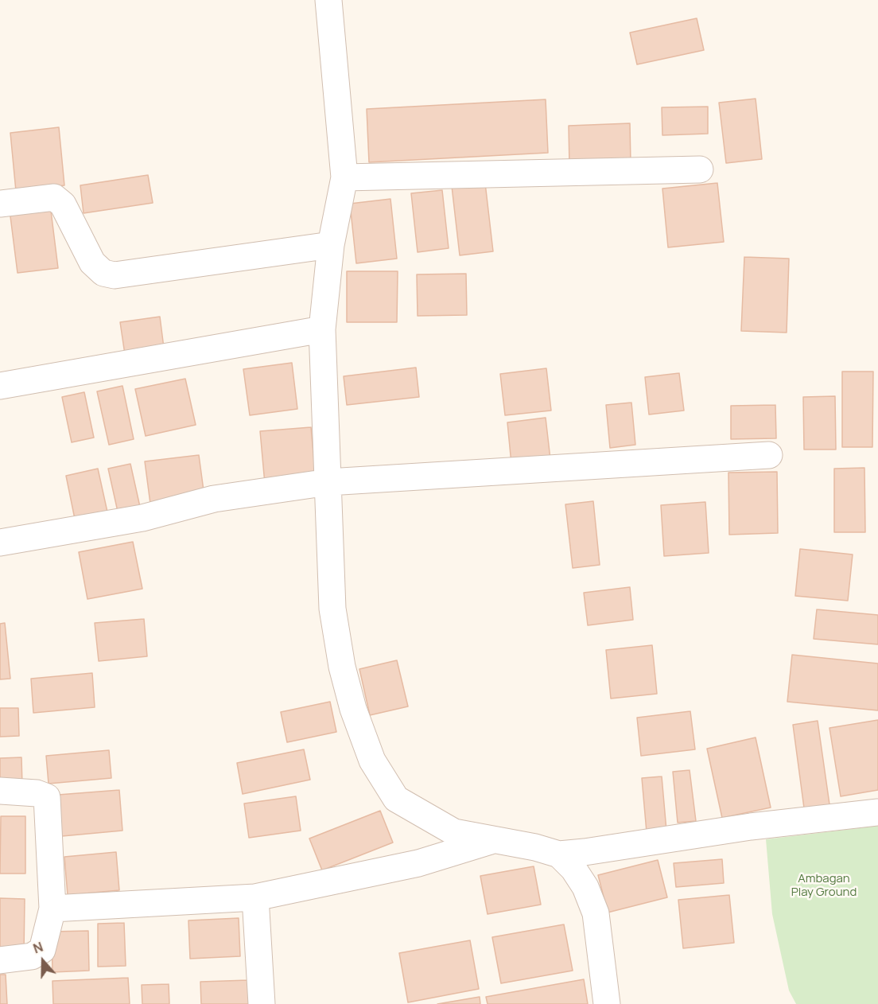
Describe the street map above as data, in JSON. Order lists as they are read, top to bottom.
{
  "parks": ["Ambagan Play Ground"],
  "north": "top"
}
